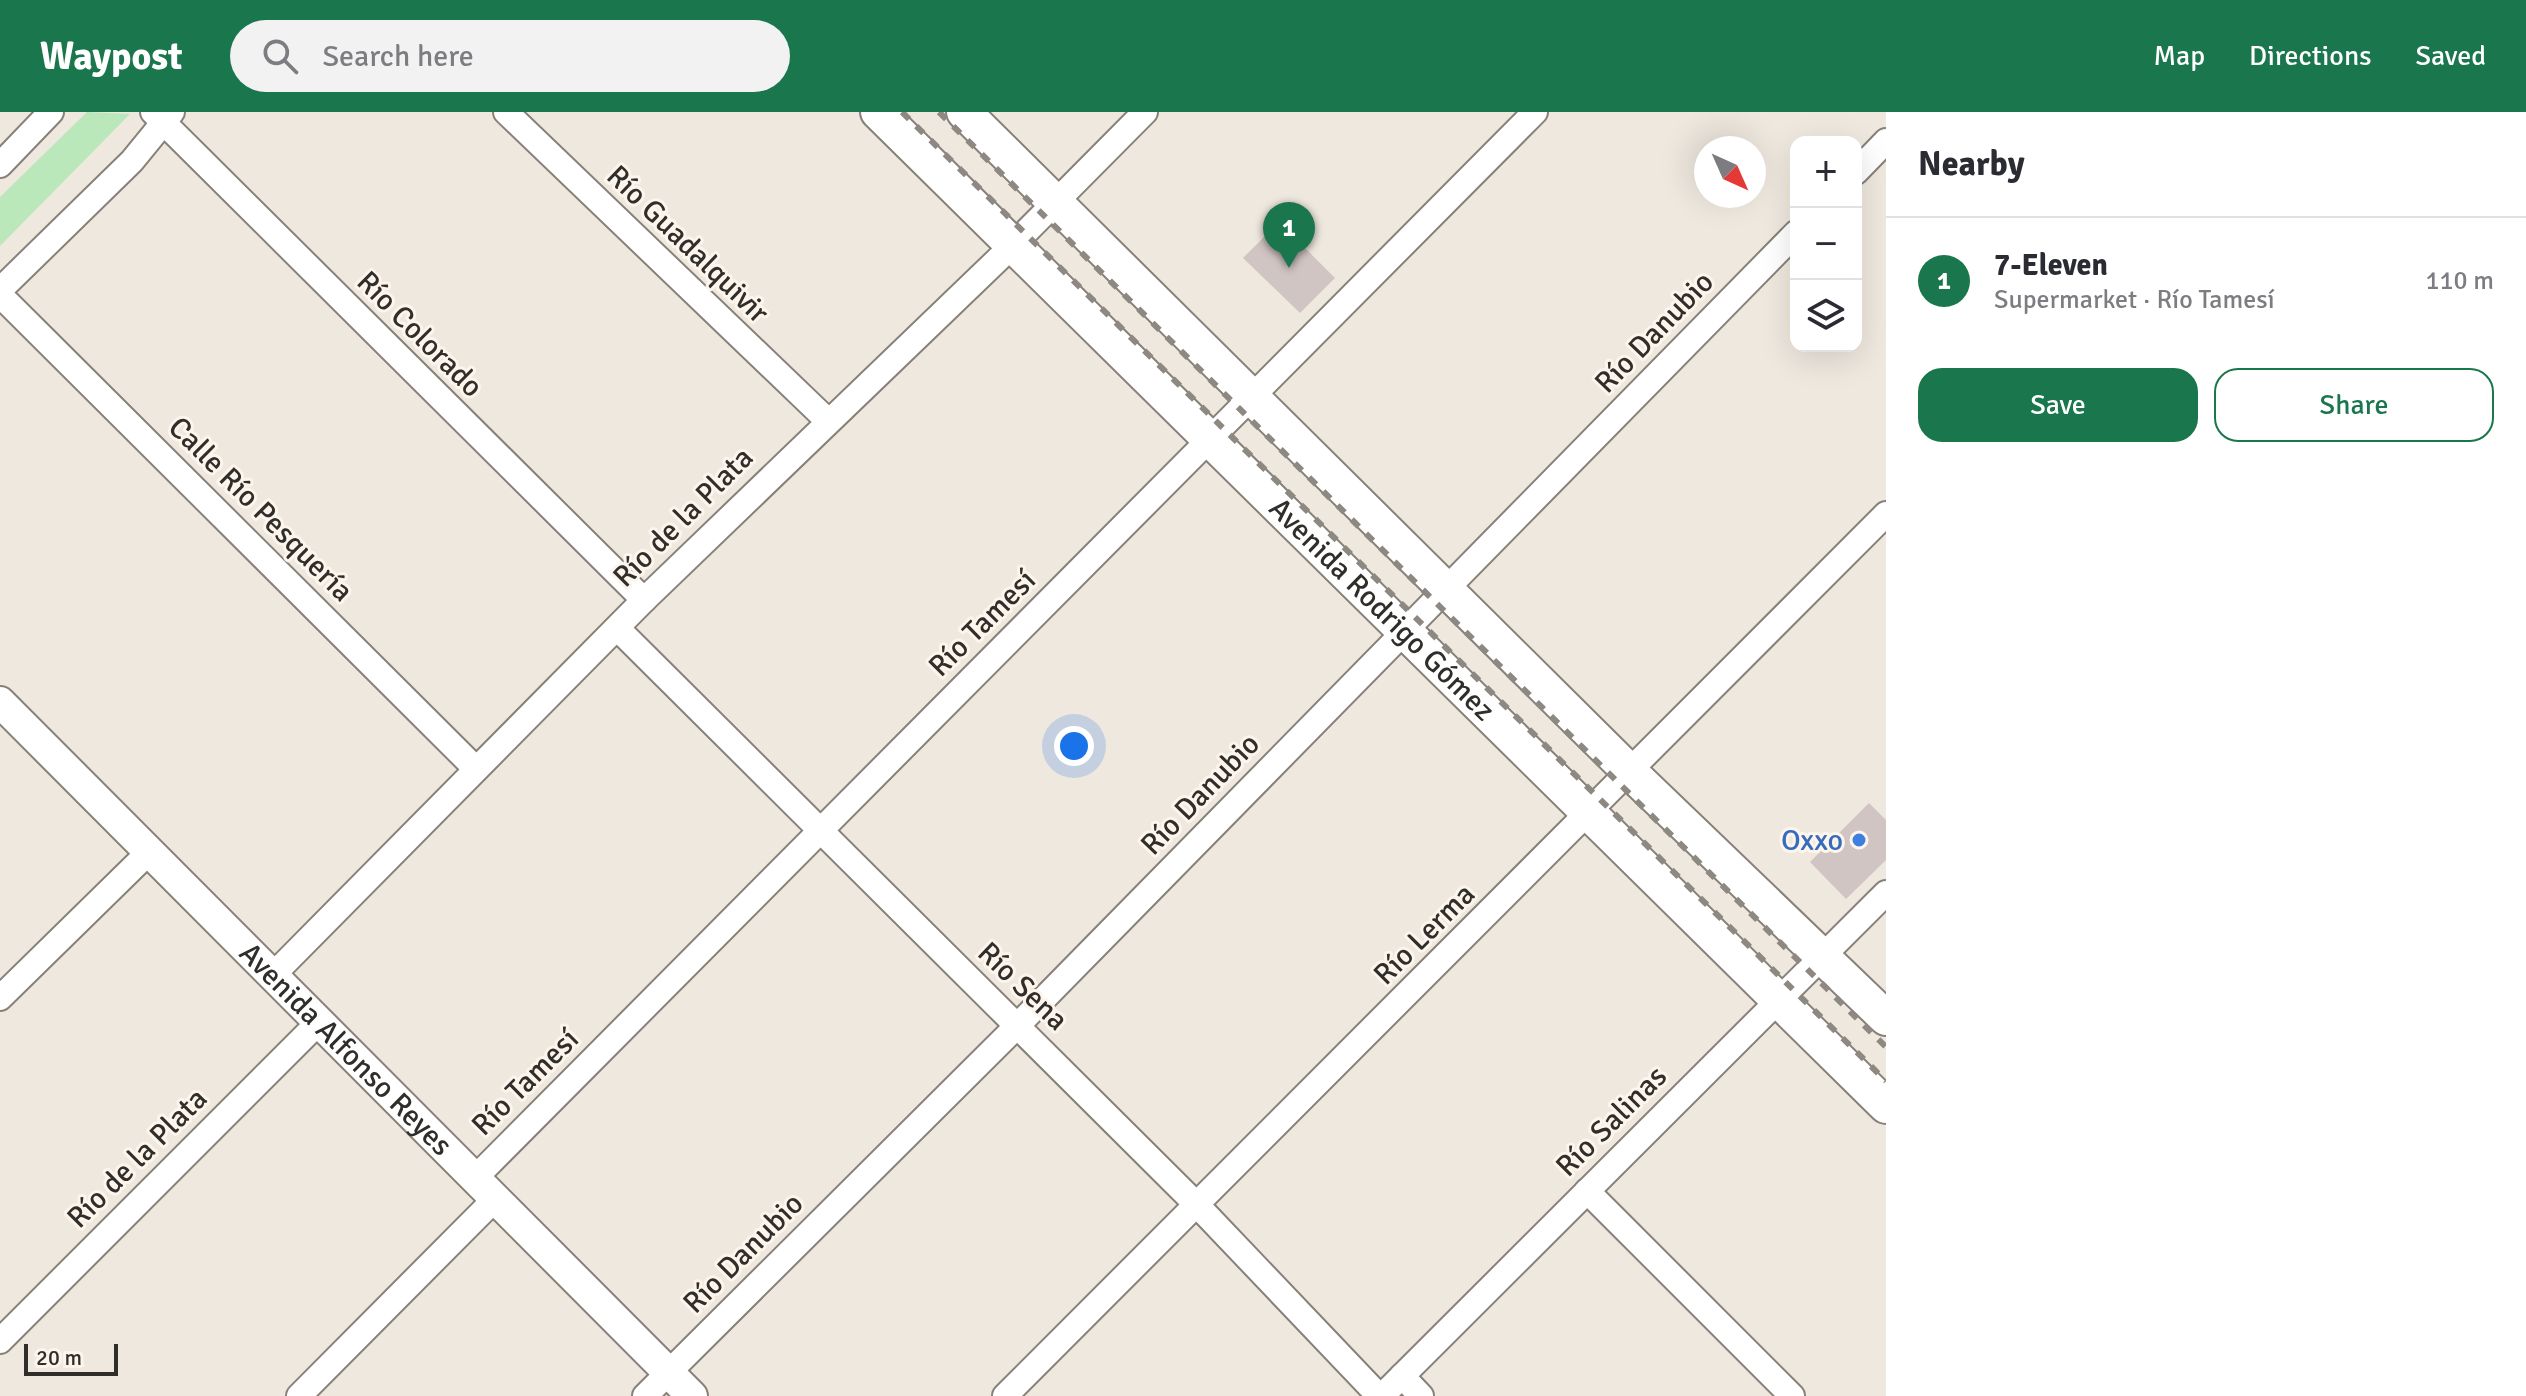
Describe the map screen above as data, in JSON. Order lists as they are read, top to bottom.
{
  "streets": {
    "main road": ["Avenida Rodrigo Gómez"],
    "street": [
      "Río Guadalquivir",
      "Río Danubio",
      "Río Colorado",
      "Calle Río Pesquería",
      "Río de la Plata",
      "Río Tamesí",
      "Río Lerma",
      "Río Sena",
      "Avenida Alfonso Reyes",
      "Río Salinas"
    ]
  },
  "crossings": [
    ["Río Guadalquivir", "Río de la Plata"],
    ["Río Danubio", "Avenida Rodrigo Gómez"],
    ["Río Danubio", "Río Sena"],
    ["Río Danubio", "Avenida Alfonso Reyes"],
    ["Río Colorado", "Río de la Plata"],
    ["Calle Río Pesquería", "Río de la Plata"],
    ["Río de la Plata", "Avenida Rodrigo Gómez"],
    ["Río de la Plata", "Río Sena"],
    ["Río de la Plata", "Avenida Alfonso Reyes"],
    ["Avenida Rodrigo Gómez", "Río Tamesí"],
    ["Avenida Rodrigo Gómez", "Río Lerma"],
    ["Avenida Rodrigo Gómez", "Río Salinas"],
    ["Río Tamesí", "Río Sena"],
    ["Río Tamesí", "Avenida Alfonso Reyes"],
    ["Río Lerma", "Río Sena"],
    ["Río Sena", "Río Salinas"]
  ],
  "places": ["Oxxo"],
  "scale_bar": "20 m",
  "north": "bottom right",
  "page": {
    "header": "Waypost",
    "search": "Search here",
    "nav": ["Map", "Directions", "Saved"],
    "heading": "Nearby",
    "map_buttons": ["+", "−"],
    "pins": "1",
    "list": [
      {
        "mark": "1",
        "name": "7-Eleven",
        "note": "Supermarket · Río Tamesí",
        "value": "110 m"
      }
    ],
    "buttons": ["Save", "Share"],
    "scale": "20 m"
  }
}
